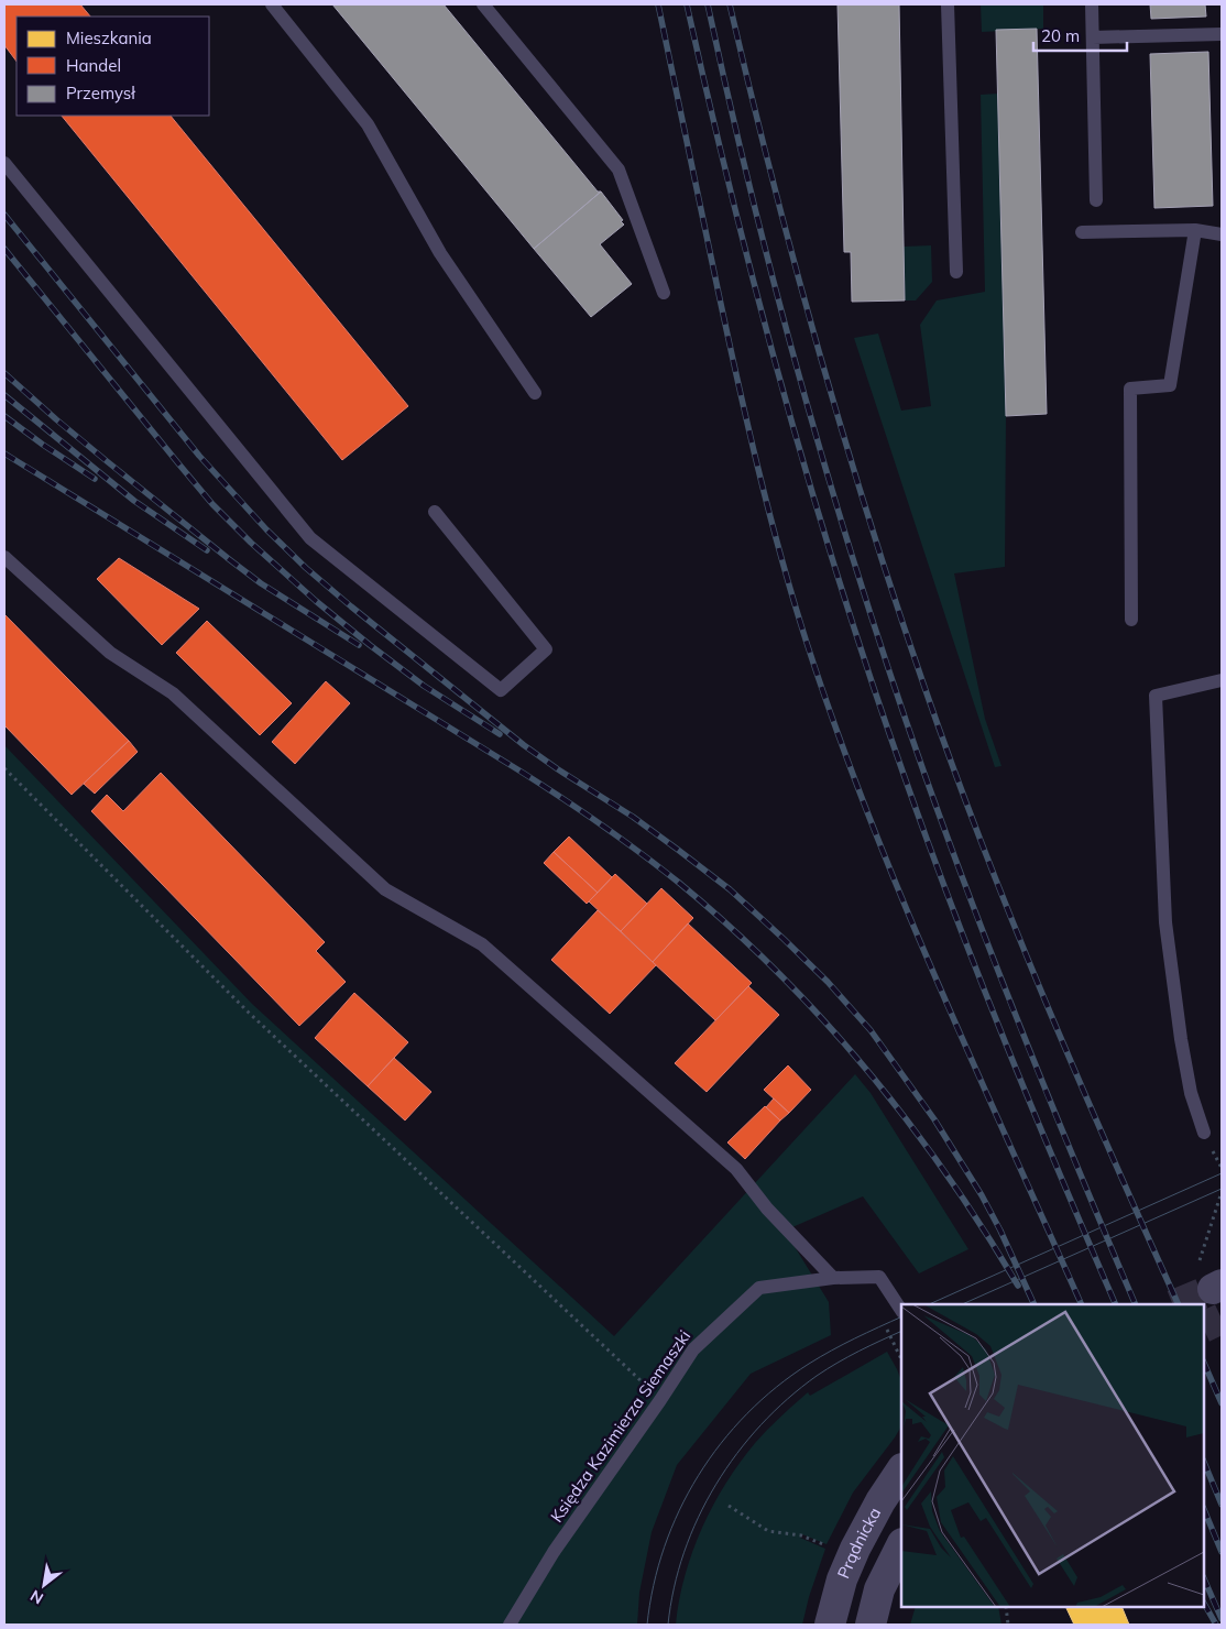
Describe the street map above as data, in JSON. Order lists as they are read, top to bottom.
{
  "streets": {
    "street": ["Prądnicka"],
    "lane": ["Księdza Kazimierza Siemaszki"]
  },
  "legend": ["Mieszkania", "Handel", "Przemysł"],
  "scale_bar": "20 m",
  "north": "bottom left"
}
